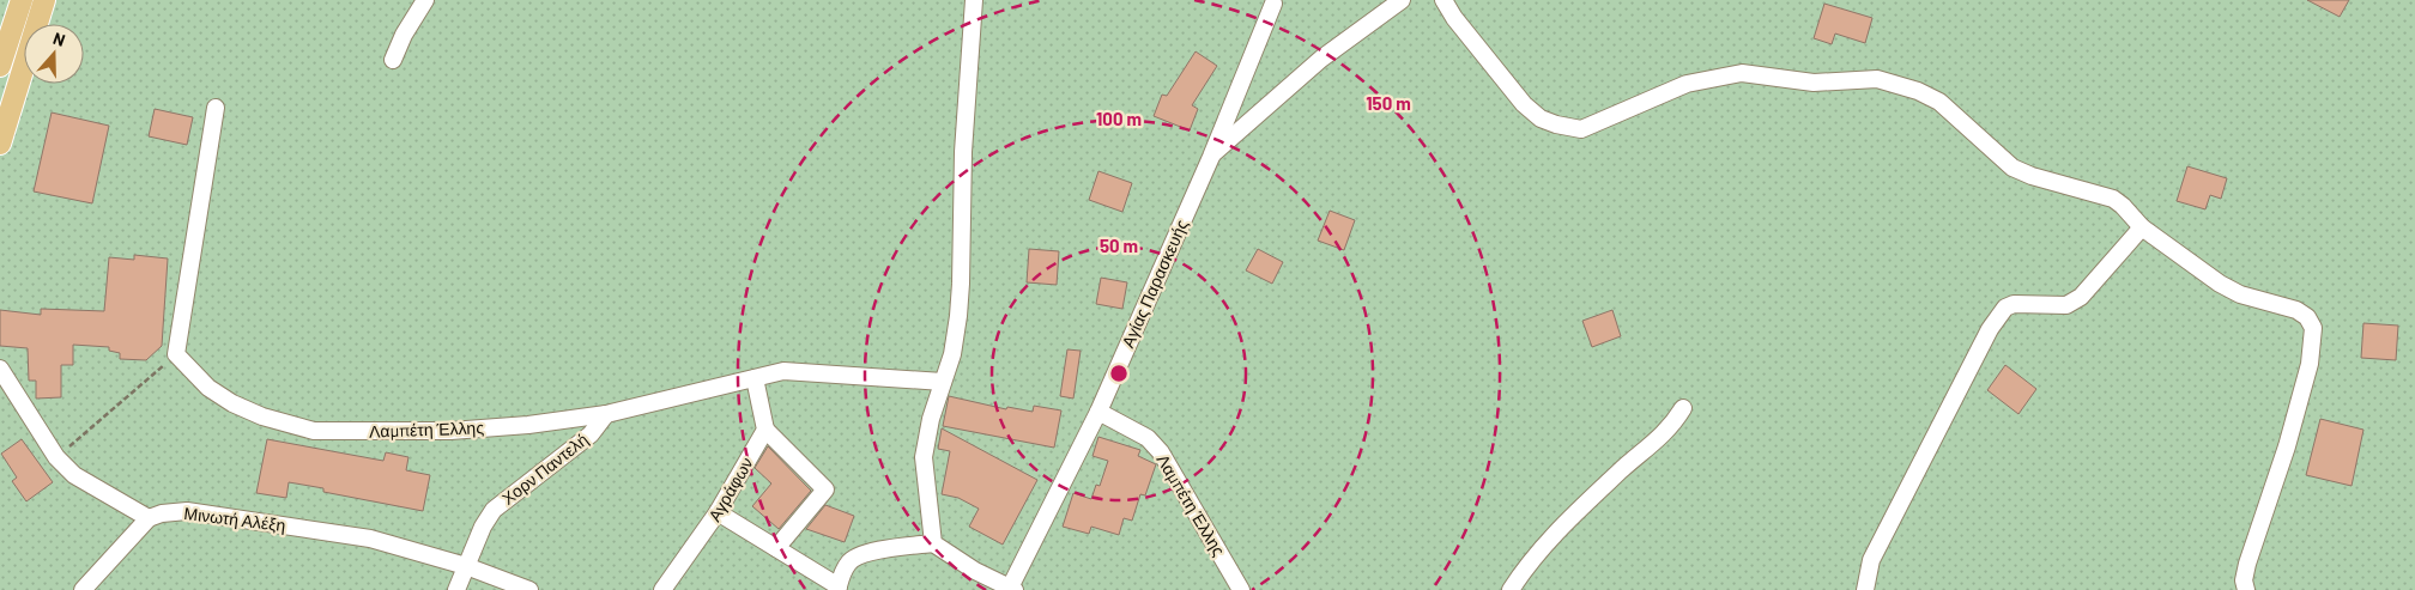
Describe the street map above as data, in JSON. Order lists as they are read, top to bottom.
{
  "streets": {
    "street": [
      "Αγίας Παρασκευής",
      "Λαμπέτη Έλλης",
      "Χορν Παντελή",
      "Αγράφων",
      "Μινωτή Αλέξη"
    ]
  },
  "crossings": [
    ["Αγίας Παρασκευής", "Λαμπέτη Έλλης"],
    ["Λαμπέτη Έλλης", "Χορν Παντελή"],
    ["Χορν Παντελή", "Μινωτή Αλέξη"]
  ],
  "north": "top",
  "rings": ["150 m", "100 m", "50 m"]
}
